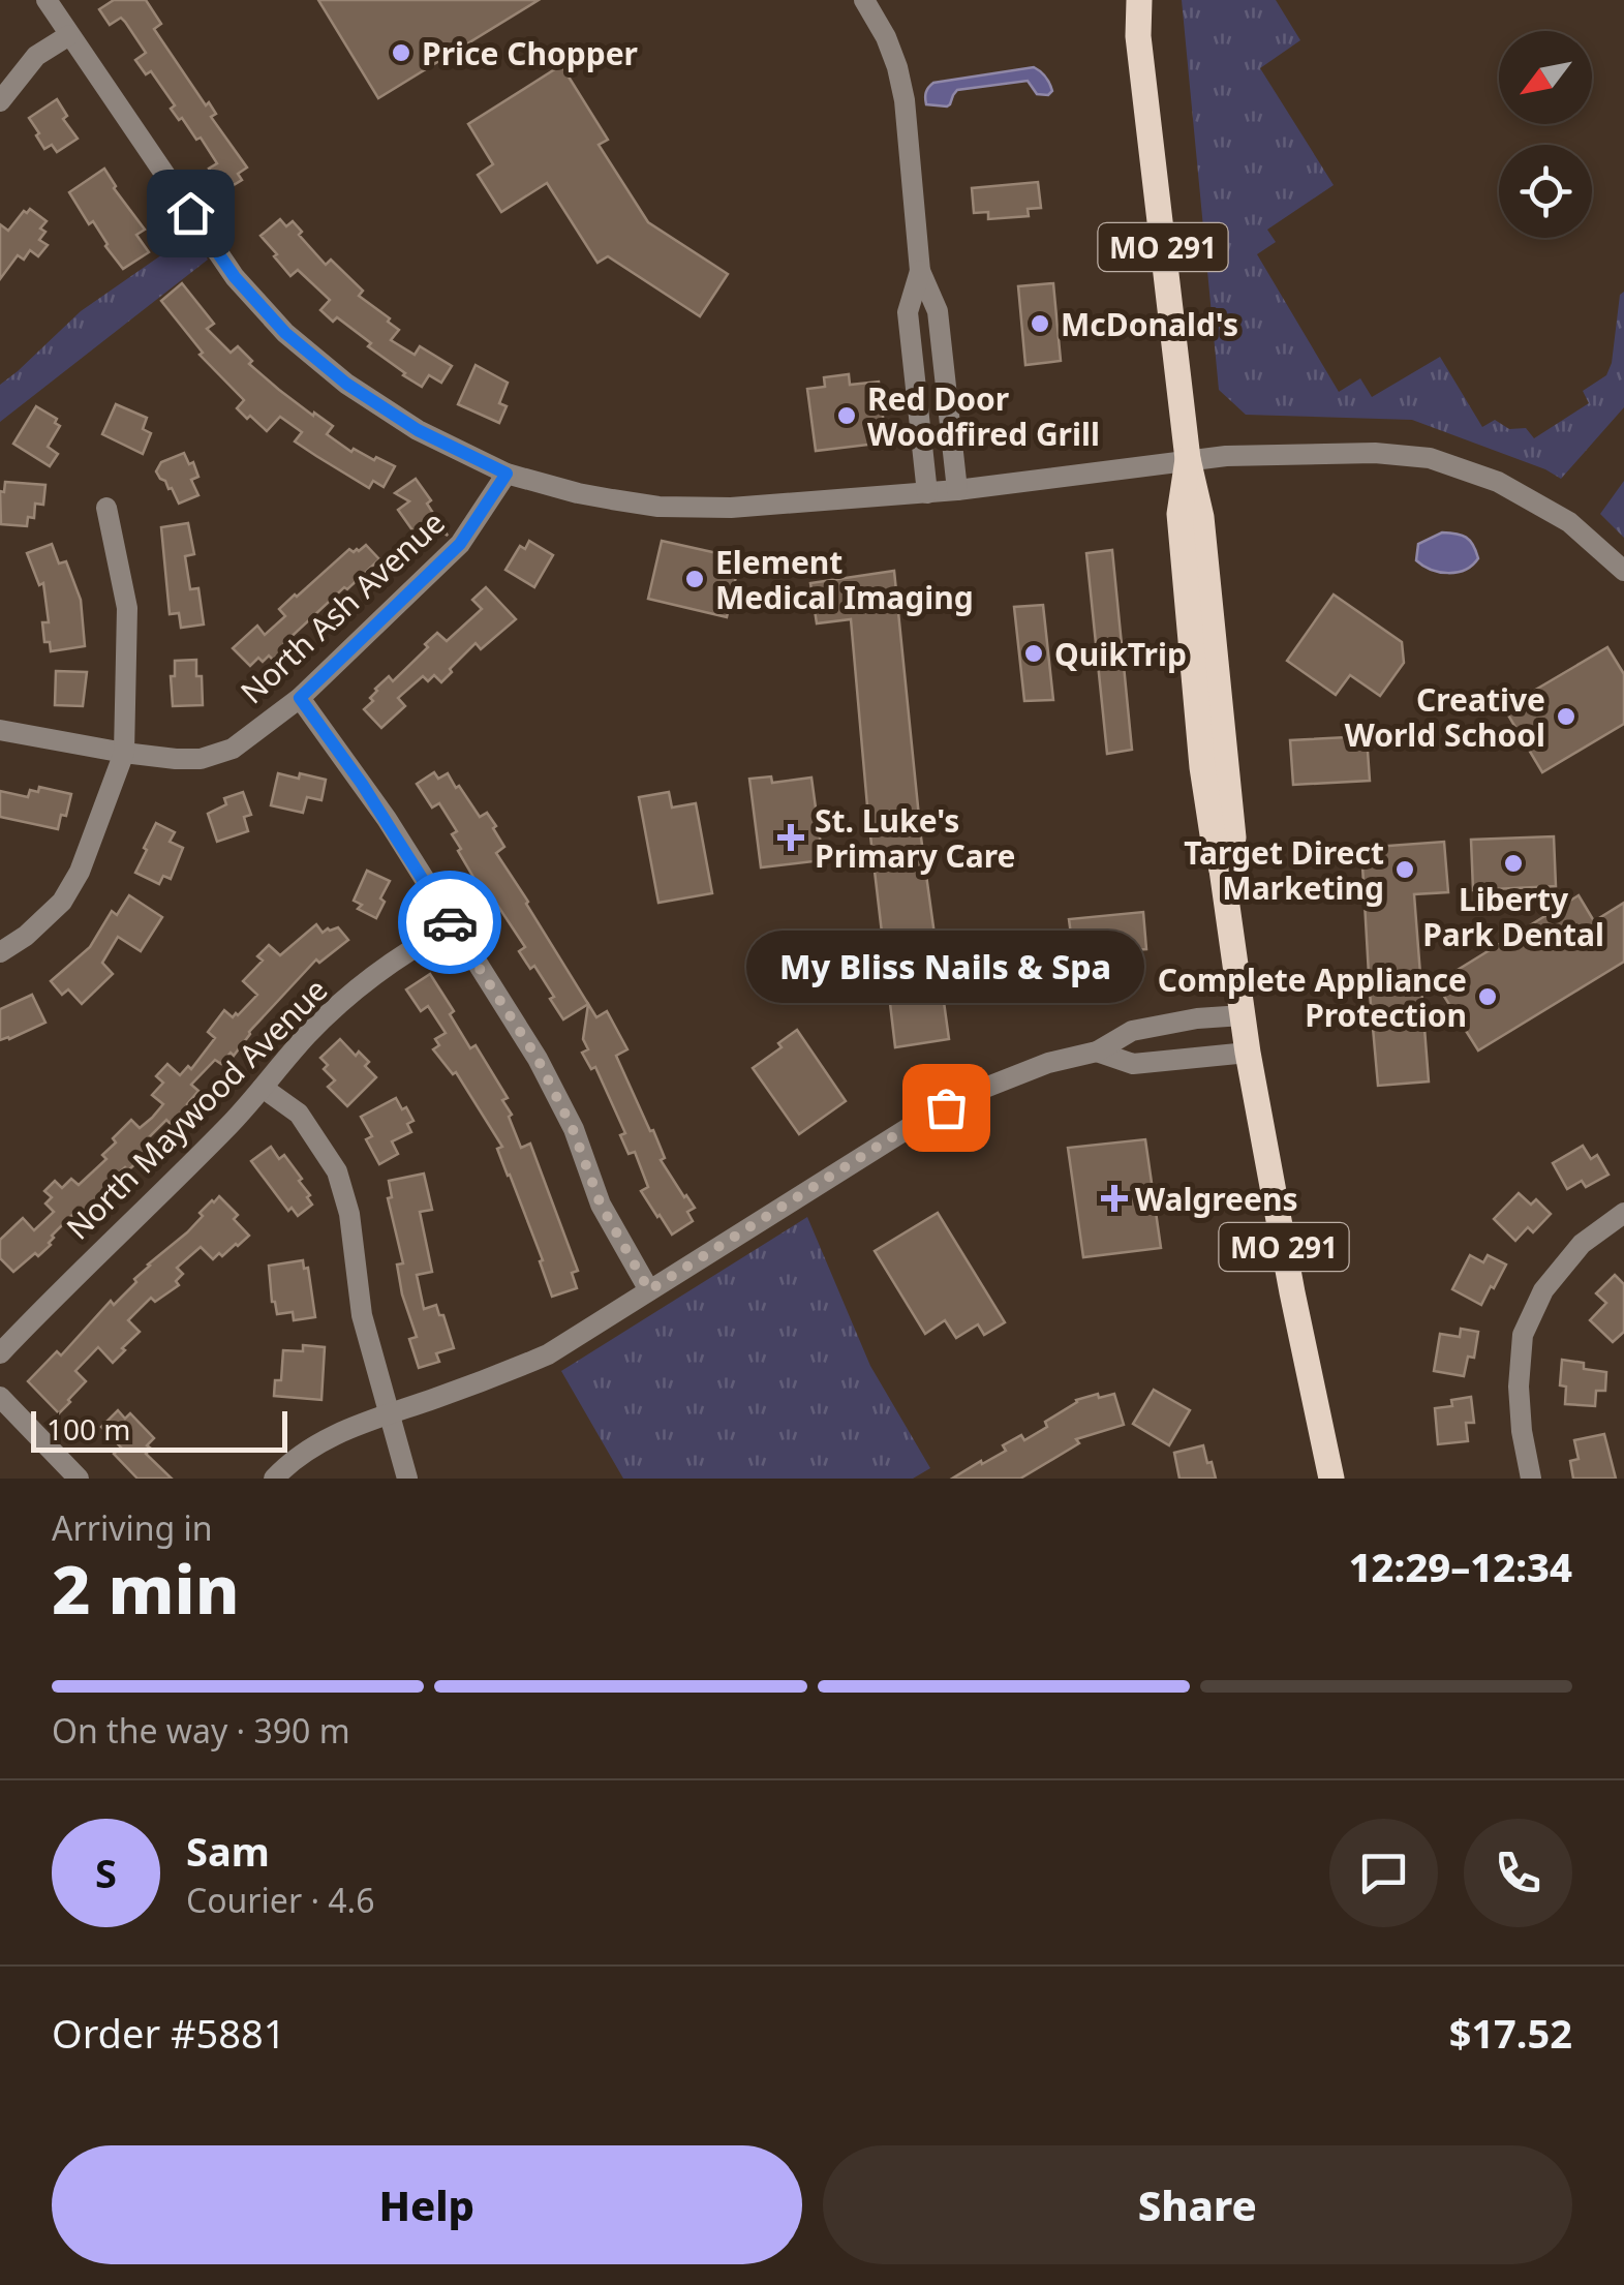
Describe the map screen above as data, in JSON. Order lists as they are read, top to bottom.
{
  "streets": {
    "main road": ["MO 291"],
    "street": ["North Ash Avenue", "North Maywood Avenue"]
  },
  "places": {
    "other": [
      "Price Chopper",
      "McDonald's",
      "Red Door Woodfired Grill",
      "Element Medical Imaging",
      "QuikTrip",
      "Creative World School",
      "Liberty Park Dental",
      "Target Direct Marketing",
      "Complete Appliance Protection",
      "My Bliss Nails & Spa"
    ],
    "health": ["St. Luke's Primary Care", "Walgreens"]
  },
  "scale_bar": "100 m",
  "north": "bottom left",
  "page": {
    "bubble": "My Bliss Nails & Spa",
    "scale": "100 m",
    "heading": ["2 min", "Arriving in", "12:29–12:34"],
    "panel": [
      "Sam",
      "Courier · 4.6",
      "Order #5881",
      "$17.52"
    ],
    "bar": "On the way · 390 m",
    "round": "S",
    "buttons": ["Help", "Share"]
  }
}
